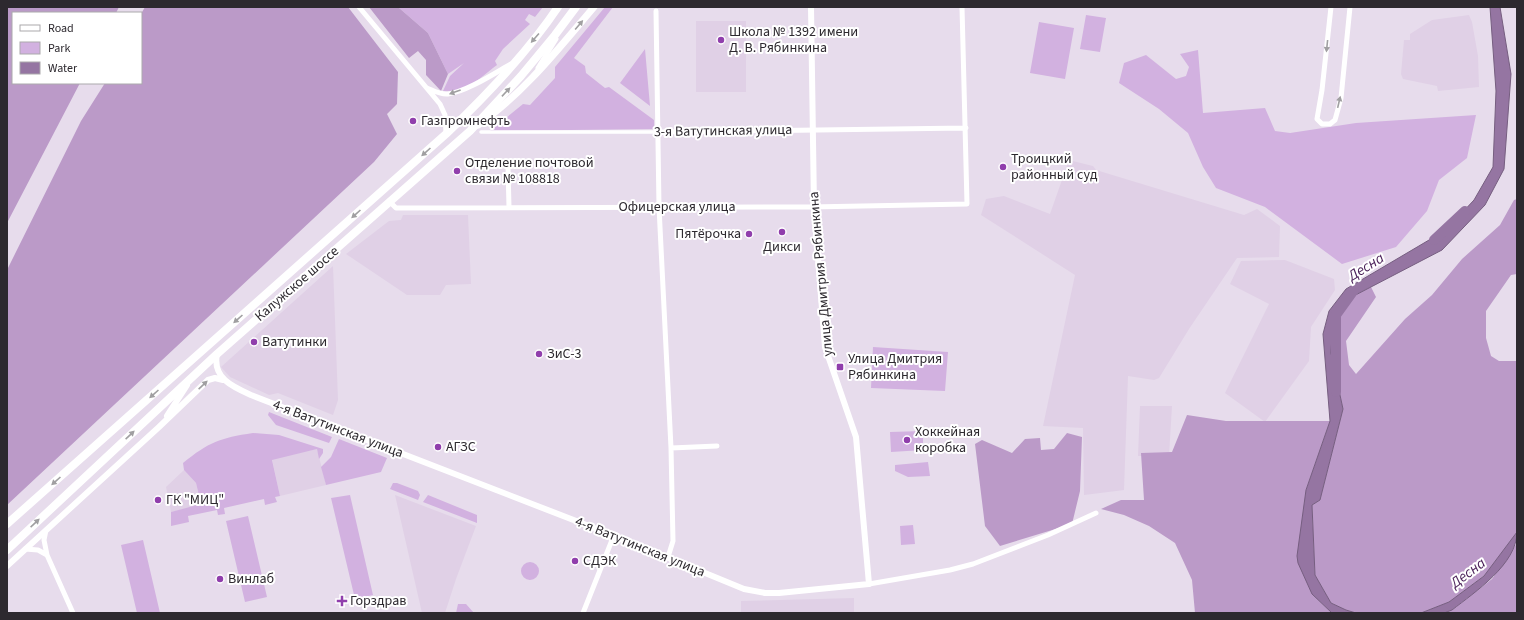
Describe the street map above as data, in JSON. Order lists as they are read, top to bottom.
{
  "streets": {
    "highway": ["Калужское шоссе"],
    "street": [
      "3-я Ватутинская улица",
      "Офицерская улица",
      "улица Дмитрия Рябинкина",
      "4-я Ватутинская улица"
    ]
  },
  "crossings": [
    ["3-я Ватутинская улица", "Офицерская улица"],
    ["3-я Ватутинская улица", "улица Дмитрия Рябинкина"],
    ["Офицерская улица", "улица Дмитрия Рябинкина"],
    ["Офицерская улица", "Калужское шоссе"],
    ["улица Дмитрия Рябинкина", "4-я Ватутинская улица"]
  ],
  "water": ["Десна"],
  "places": {
    "other": [
      "Школа № 1392 имени Д. В. Рябинкина",
      "Газпромнефть",
      "Троицкий районный суд",
      "Отделение почтовой связи № 108818",
      "Дикси",
      "Пятёрочка",
      "Ватутинки",
      "ЗиС-3",
      "Хоккейная коробка",
      "АГЗС",
      "ГК \"МИЦ\"",
      "СДЭК",
      "Винлаб"
    ],
    "transit": ["Улица Дмитрия Рябинкина"],
    "health": ["Горздрав"]
  },
  "legend": ["Road", "Park", "Water"]
}
